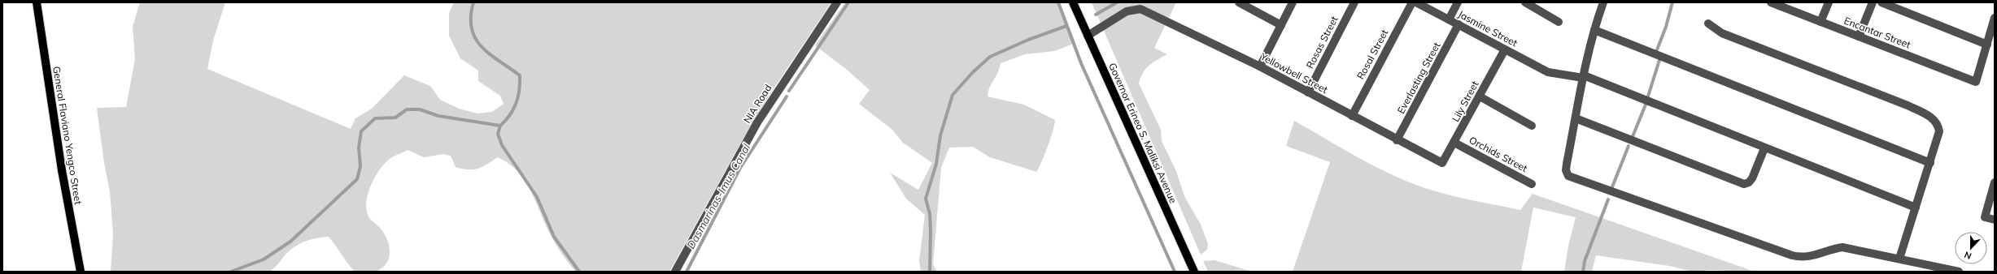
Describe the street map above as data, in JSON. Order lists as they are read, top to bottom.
{
  "streets": {
    "main road": ["Governor Erineo S. Maliksi Avenue", "General Flaviano Yengco Street"],
    "street": [
      "Jasmine Street",
      "Encantar Street",
      "Rosas Street",
      "Rosal Street",
      "Yellowbell Street",
      "Everlasting Street",
      "Lily Street",
      "NIA Road",
      "Orchids Street"
    ]
  },
  "crossings": [
    ["Jasmine Street", "Everlasting Street"],
    ["Jasmine Street", "Lily Street"],
    ["Rosas Street", "Yellowbell Street"],
    ["Rosal Street", "Yellowbell Street"],
    ["Yellowbell Street", "Everlasting Street"],
    ["Yellowbell Street", "Lily Street"],
    ["Yellowbell Street", "Governor Erineo S. Maliksi Avenue"],
    ["Lily Street", "Orchids Street"]
  ],
  "water": ["Dasmarinas-Imus Canal"],
  "north": "bottom"
}
